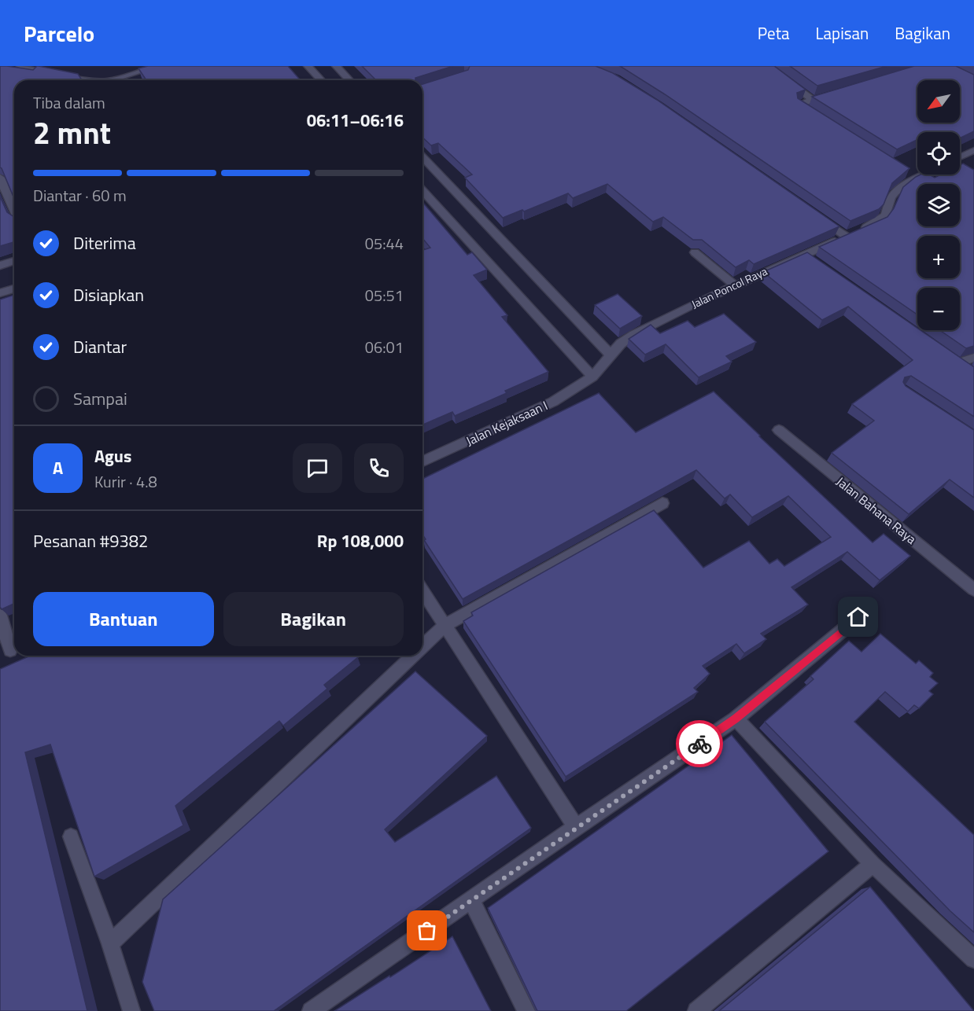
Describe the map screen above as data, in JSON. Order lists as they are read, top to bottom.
{
  "streets": {
    "street": ["Jalan Poncol Raya", "Jalan Kejaksaan I", "Jalan Bahana Raya"]
  },
  "crossings": [
    ["Jalan Poncol Raya", "Jalan Kejaksaan I"]
  ],
  "north": "bottom left",
  "page": {
    "header": "Parcelo",
    "nav": ["Peta", "Lapisan", "Bagikan"],
    "map_buttons": ["+", "−"],
    "heading": ["2 mnt", "Tiba dalam", "06:11–06:16"],
    "panel": [
      "Agus",
      "Kurir · 4.8",
      "Pesanan #9382",
      "Rp 108,000"
    ],
    "bar": "Diantar · 60 m",
    "list": [
      ["Diterima", "05:44"],
      ["Disiapkan", "05:51"],
      ["Diantar", "06:01"],
      "Sampai"
    ],
    "round": "A",
    "buttons": ["Bantuan", "Bagikan"]
  }
}
